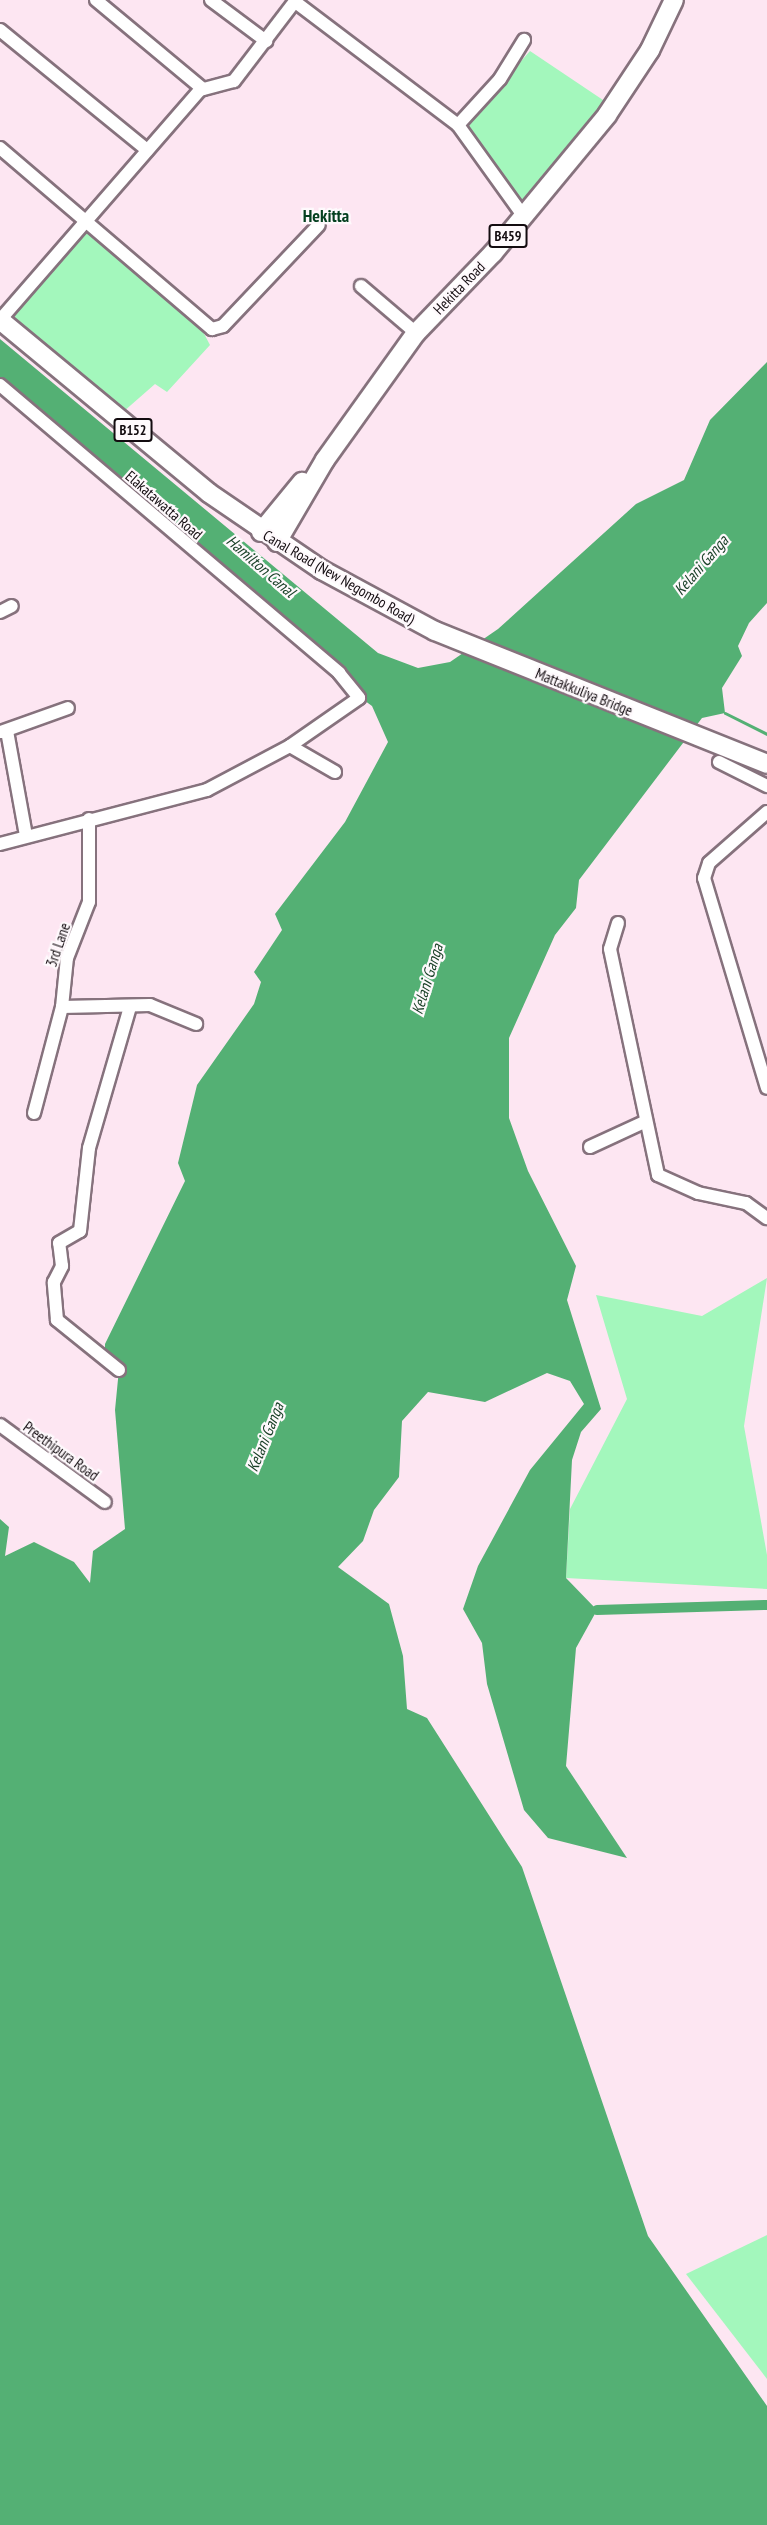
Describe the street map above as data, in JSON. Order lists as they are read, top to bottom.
{
  "streets": {
    "main road": [
      "B459",
      "Hekitta Road",
      "B152",
      "Canal Road (New Negombo Road)",
      "Mattakkuliya Bridge"
    ],
    "street": ["Elakatawatta Road", "3rd Lane", "Preethipura Road"]
  },
  "crossings": [
    ["Hekitta Road", "Canal Road (New Negombo Road)"],
    ["Canal Road (New Negombo Road)", "Mattakkuliya Bridge"]
  ],
  "districts": ["Hekitta"],
  "water": ["Kelani Ganga", "Hamilton Canal"]
}
